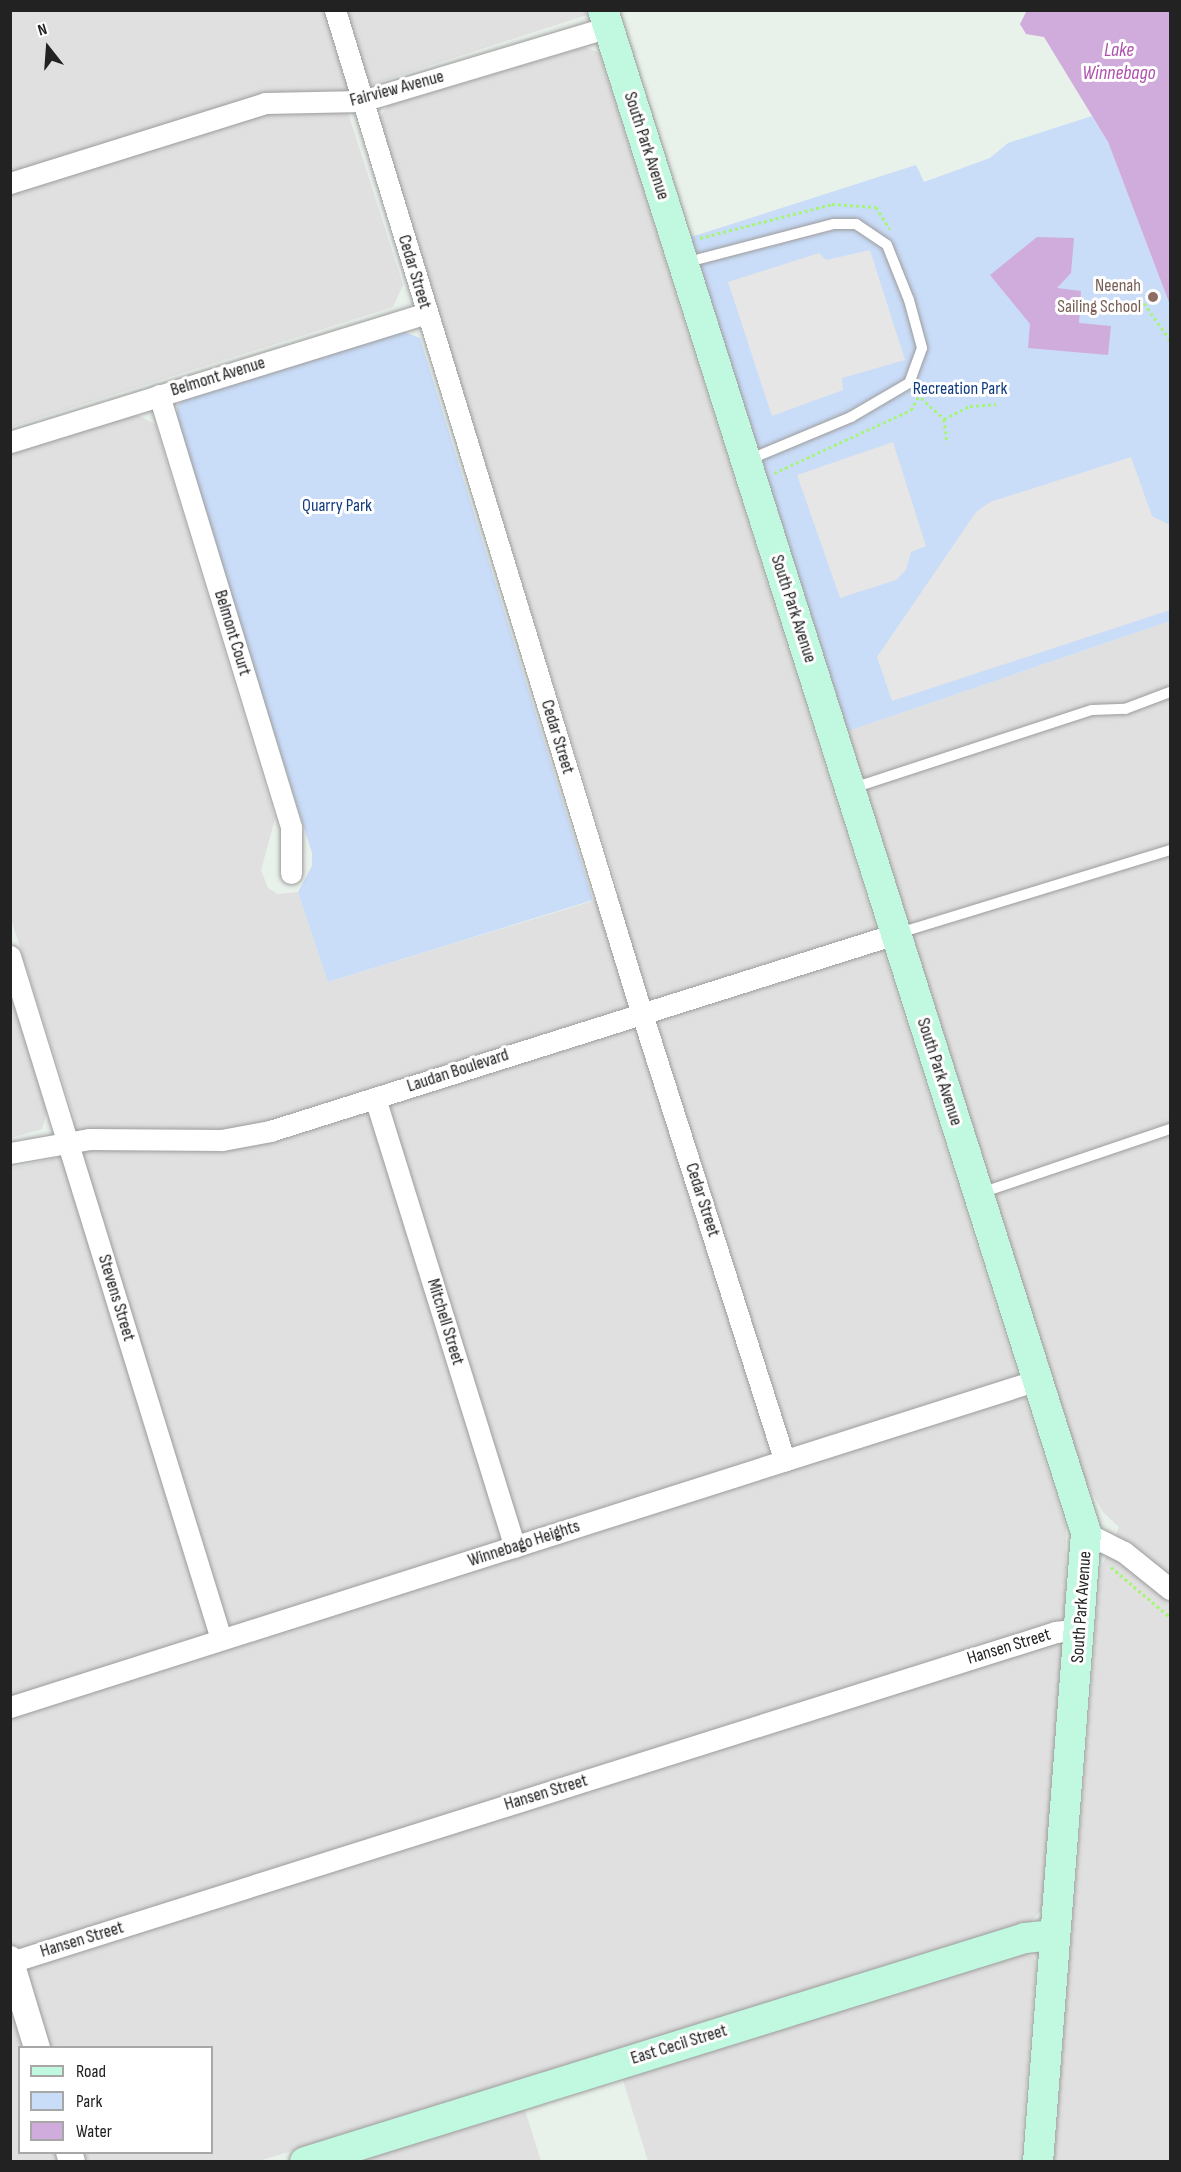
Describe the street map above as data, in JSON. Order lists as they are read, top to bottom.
{
  "streets": {
    "main road": ["South Park Avenue", "East Cecil Street"],
    "street": [
      "Fairview Avenue",
      "Cedar Street",
      "Belmont Avenue",
      "Belmont Court",
      "Laudan Boulevard",
      "Stevens Street",
      "Mitchell Street",
      "Winnebago Heights",
      "Hansen Street"
    ]
  },
  "crossings": [
    ["Fairview Avenue", "South Park Avenue"],
    ["Fairview Avenue", "Cedar Street"],
    ["South Park Avenue", "Laudan Boulevard"],
    ["South Park Avenue", "Winnebago Heights"],
    ["South Park Avenue", "Hansen Street"],
    ["South Park Avenue", "East Cecil Street"],
    ["Cedar Street", "Belmont Avenue"],
    ["Cedar Street", "Laudan Boulevard"],
    ["Cedar Street", "Winnebago Heights"],
    ["Belmont Avenue", "Belmont Court"],
    ["Laudan Boulevard", "Stevens Street"],
    ["Laudan Boulevard", "Mitchell Street"],
    ["Stevens Street", "Winnebago Heights"],
    ["Mitchell Street", "Winnebago Heights"]
  ],
  "water": ["Lake Winnebago"],
  "parks": ["Recreation Park", "Quarry Park"],
  "places": ["Neenah Sailing School"],
  "legend": ["Road", "Park", "Water"],
  "north": "top"
}
